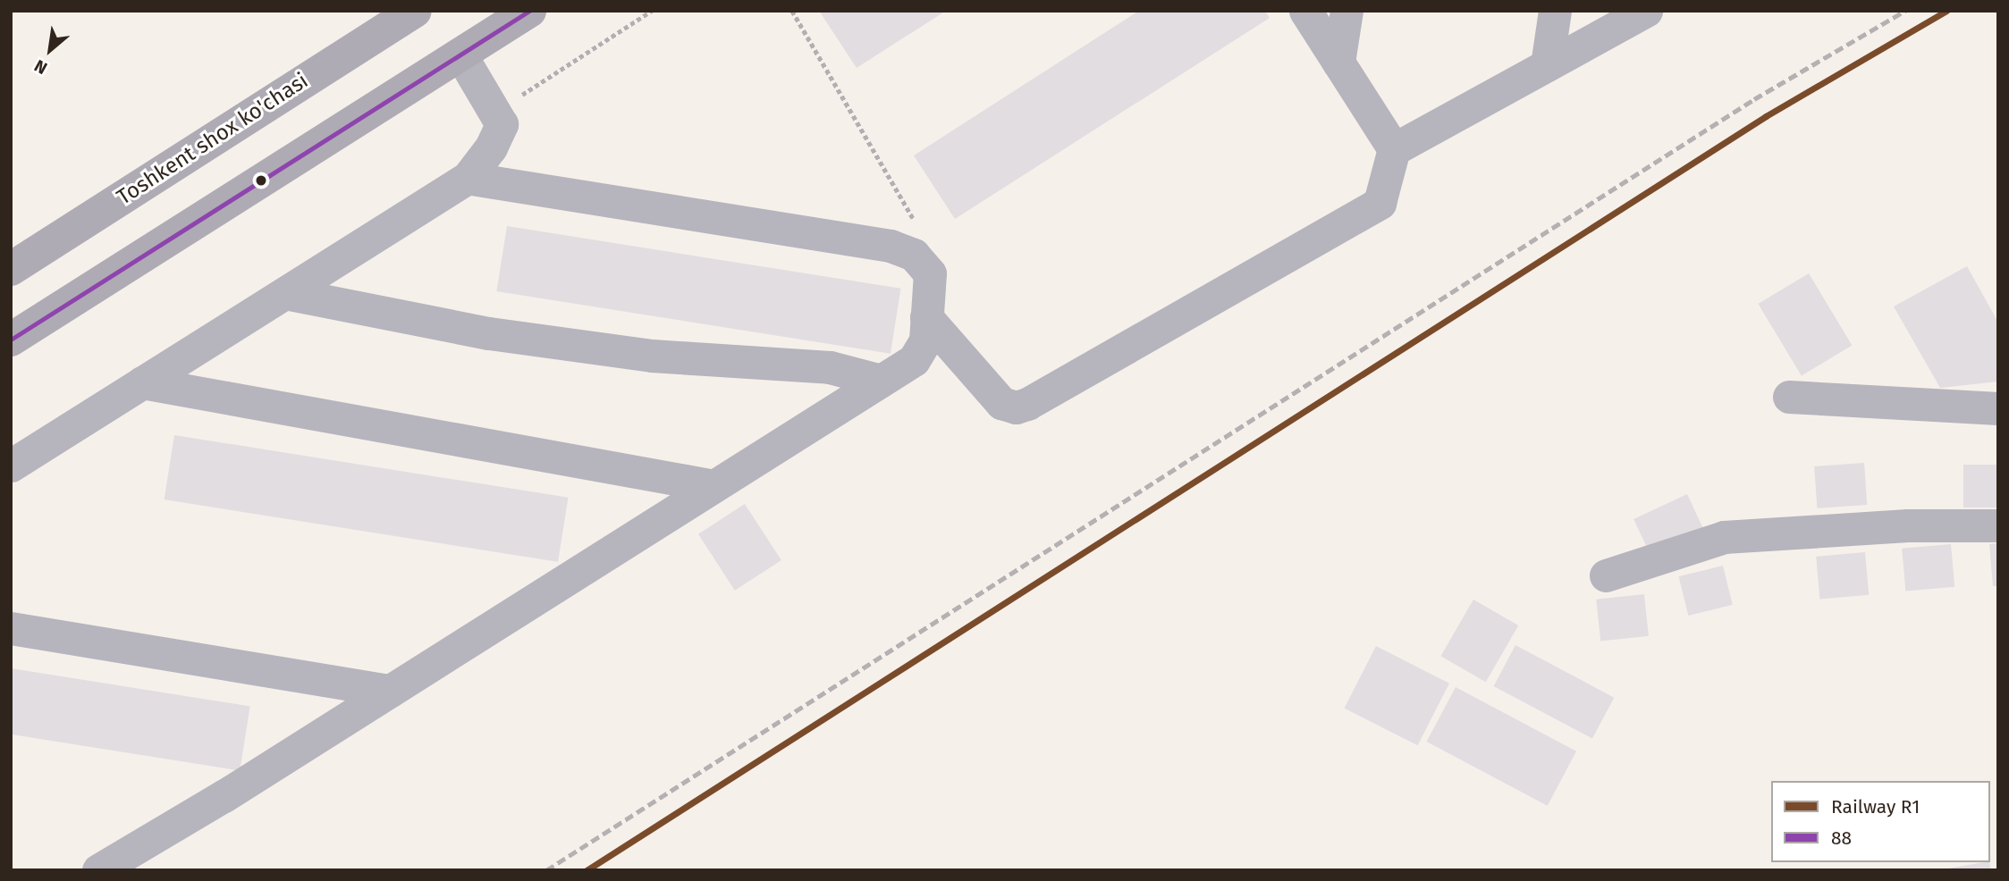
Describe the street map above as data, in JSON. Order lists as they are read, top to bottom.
{
  "streets": {
    "main road": ["Toshkent shox ko'chasi"]
  },
  "lines": ["rail line R1", "transit line 88"],
  "legend": ["Railway R1", "88"],
  "north": "bottom left"
}
